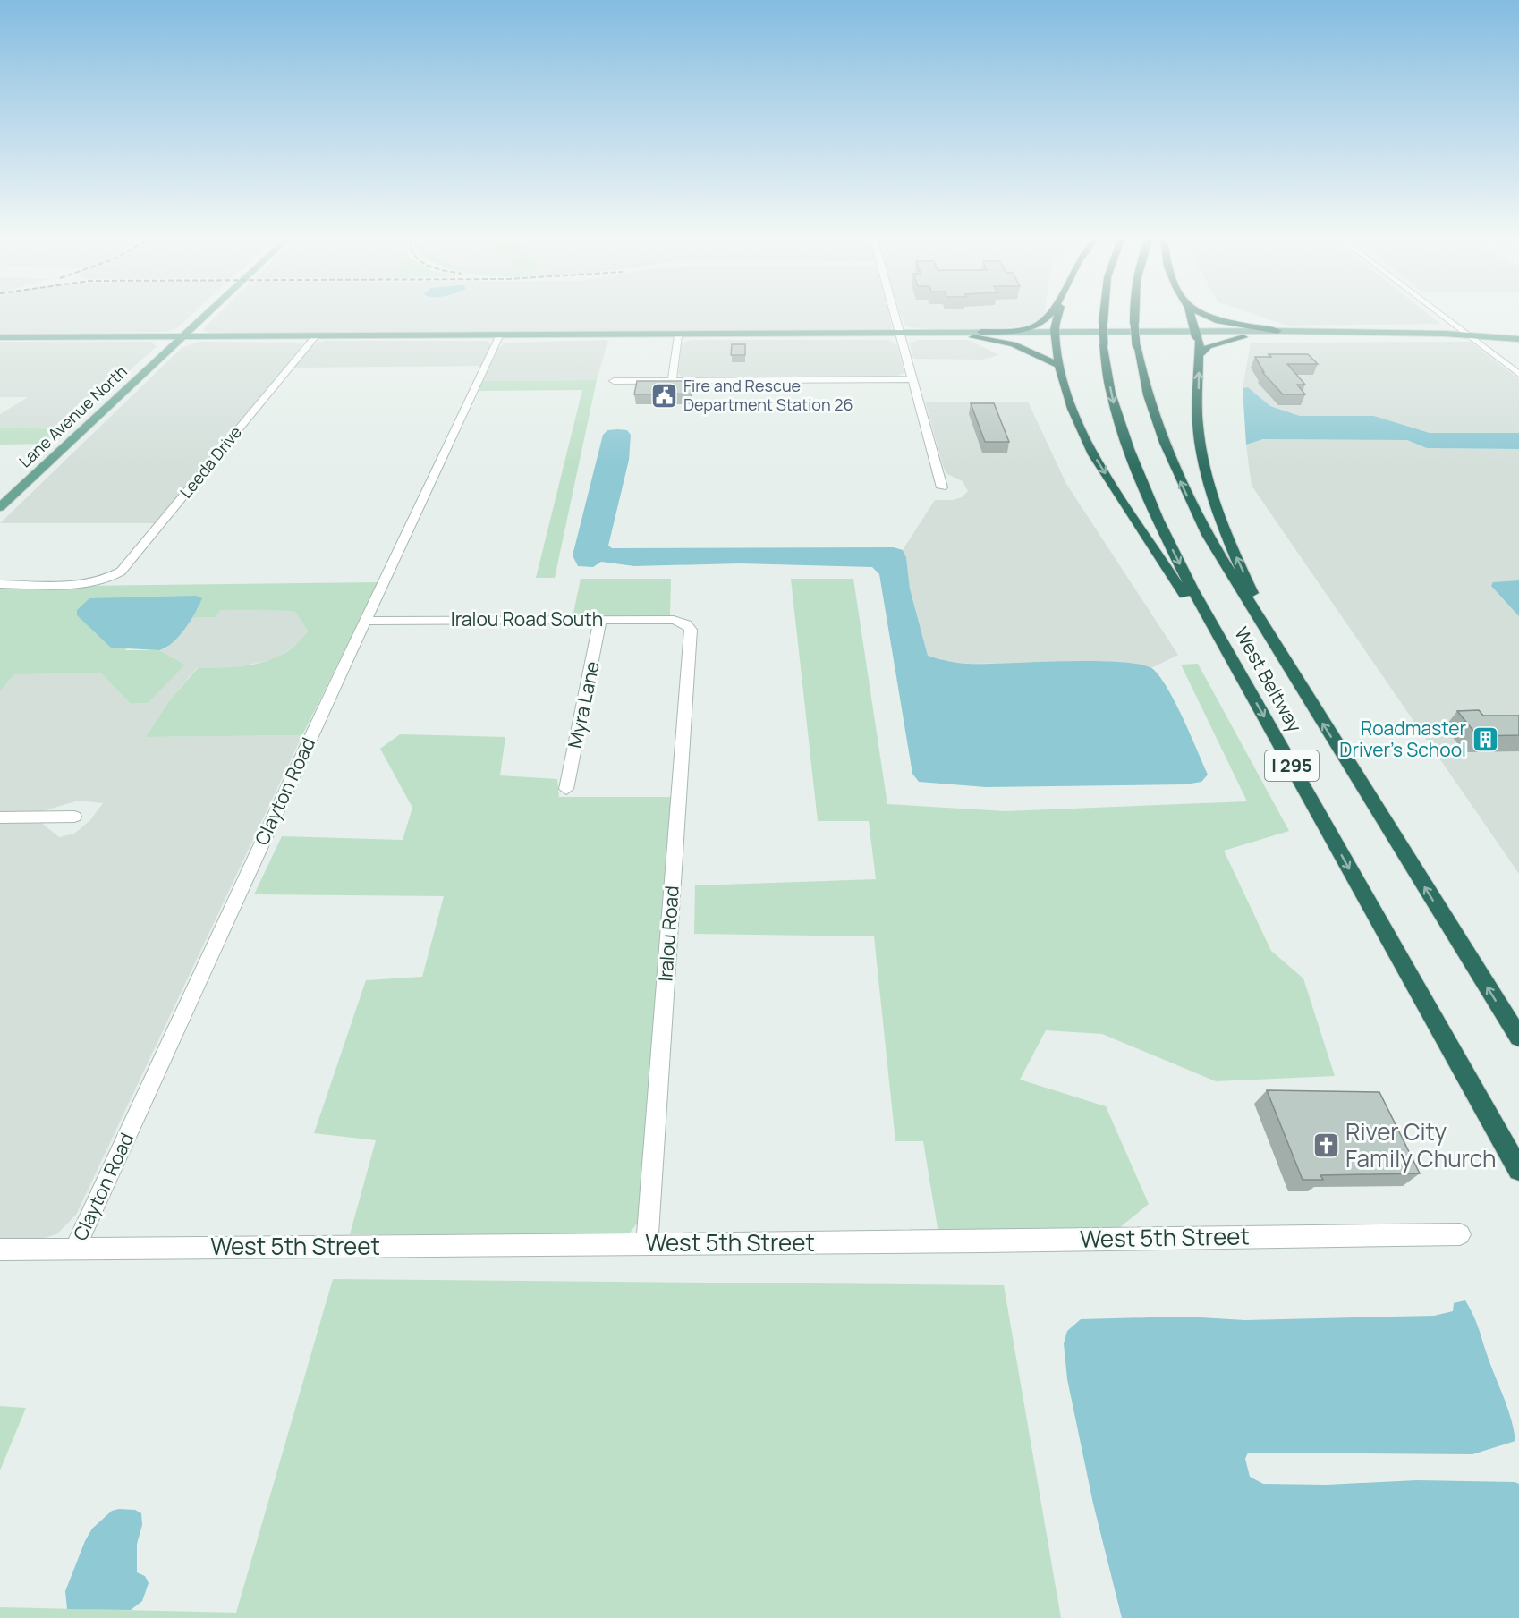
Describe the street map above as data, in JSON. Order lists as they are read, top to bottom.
{
  "streets": {
    "highway": ["West Beltway", "I 295"],
    "main road": ["Lane Avenue North"],
    "street": [
      "Leeda Drive",
      "Iralou Road South",
      "Myra Lane",
      "Clayton Road",
      "Iralou Road",
      "West 5th Street"
    ]
  },
  "crossings": [
    ["Iralou Road South", "Myra Lane"],
    ["Iralou Road South", "Clayton Road"],
    ["Iralou Road South", "Iralou Road"],
    ["Clayton Road", "West 5th Street"],
    ["Iralou Road", "West 5th Street"]
  ],
  "places": {
    "public building": ["Fire and Rescue Department Station 26"],
    "building": ["Roadmaster Driver's School"],
    "church": ["River City Family Church"]
  }
}
